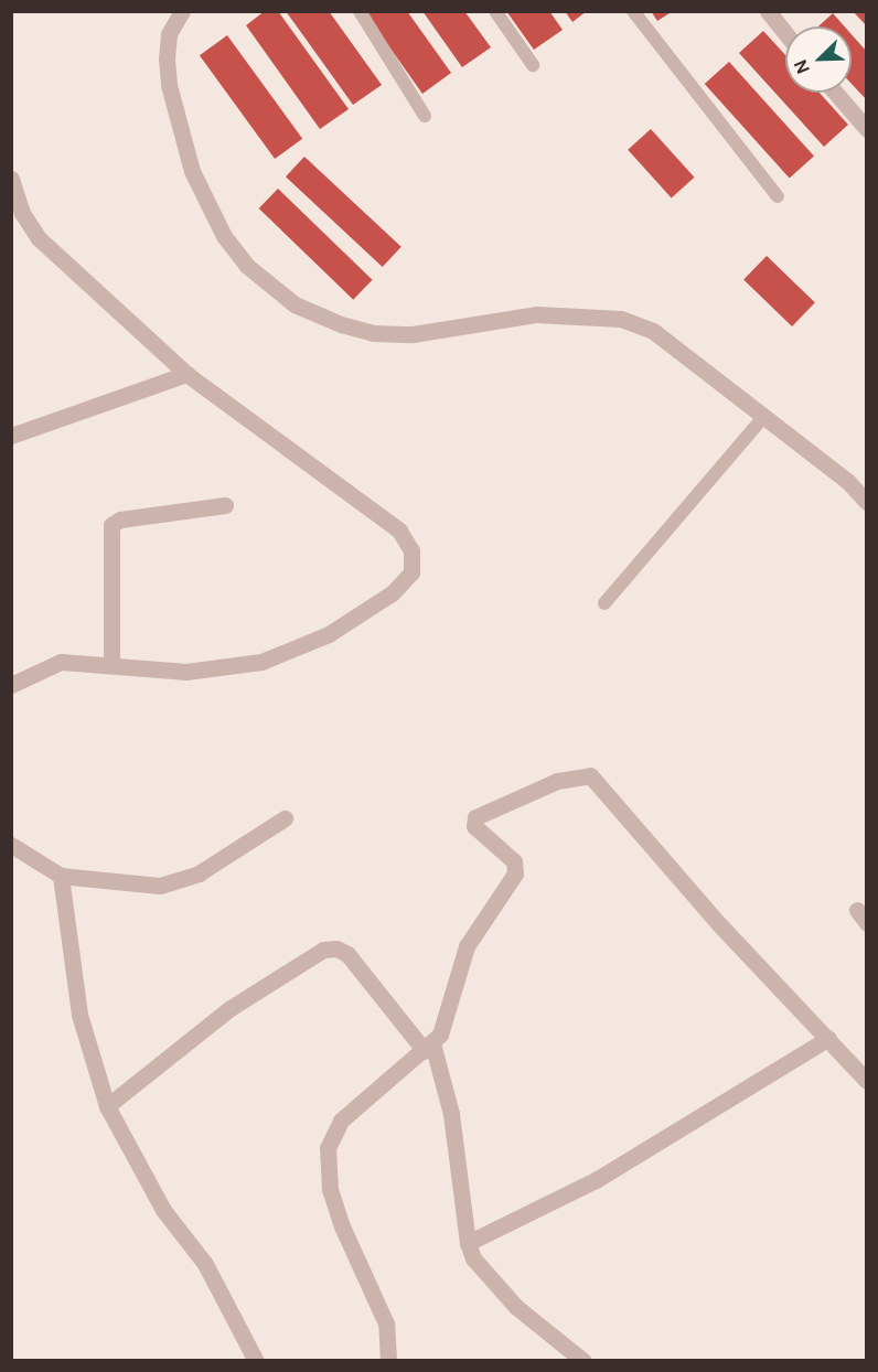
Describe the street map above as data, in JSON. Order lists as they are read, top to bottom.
{
  "north": "bottom left"
}
